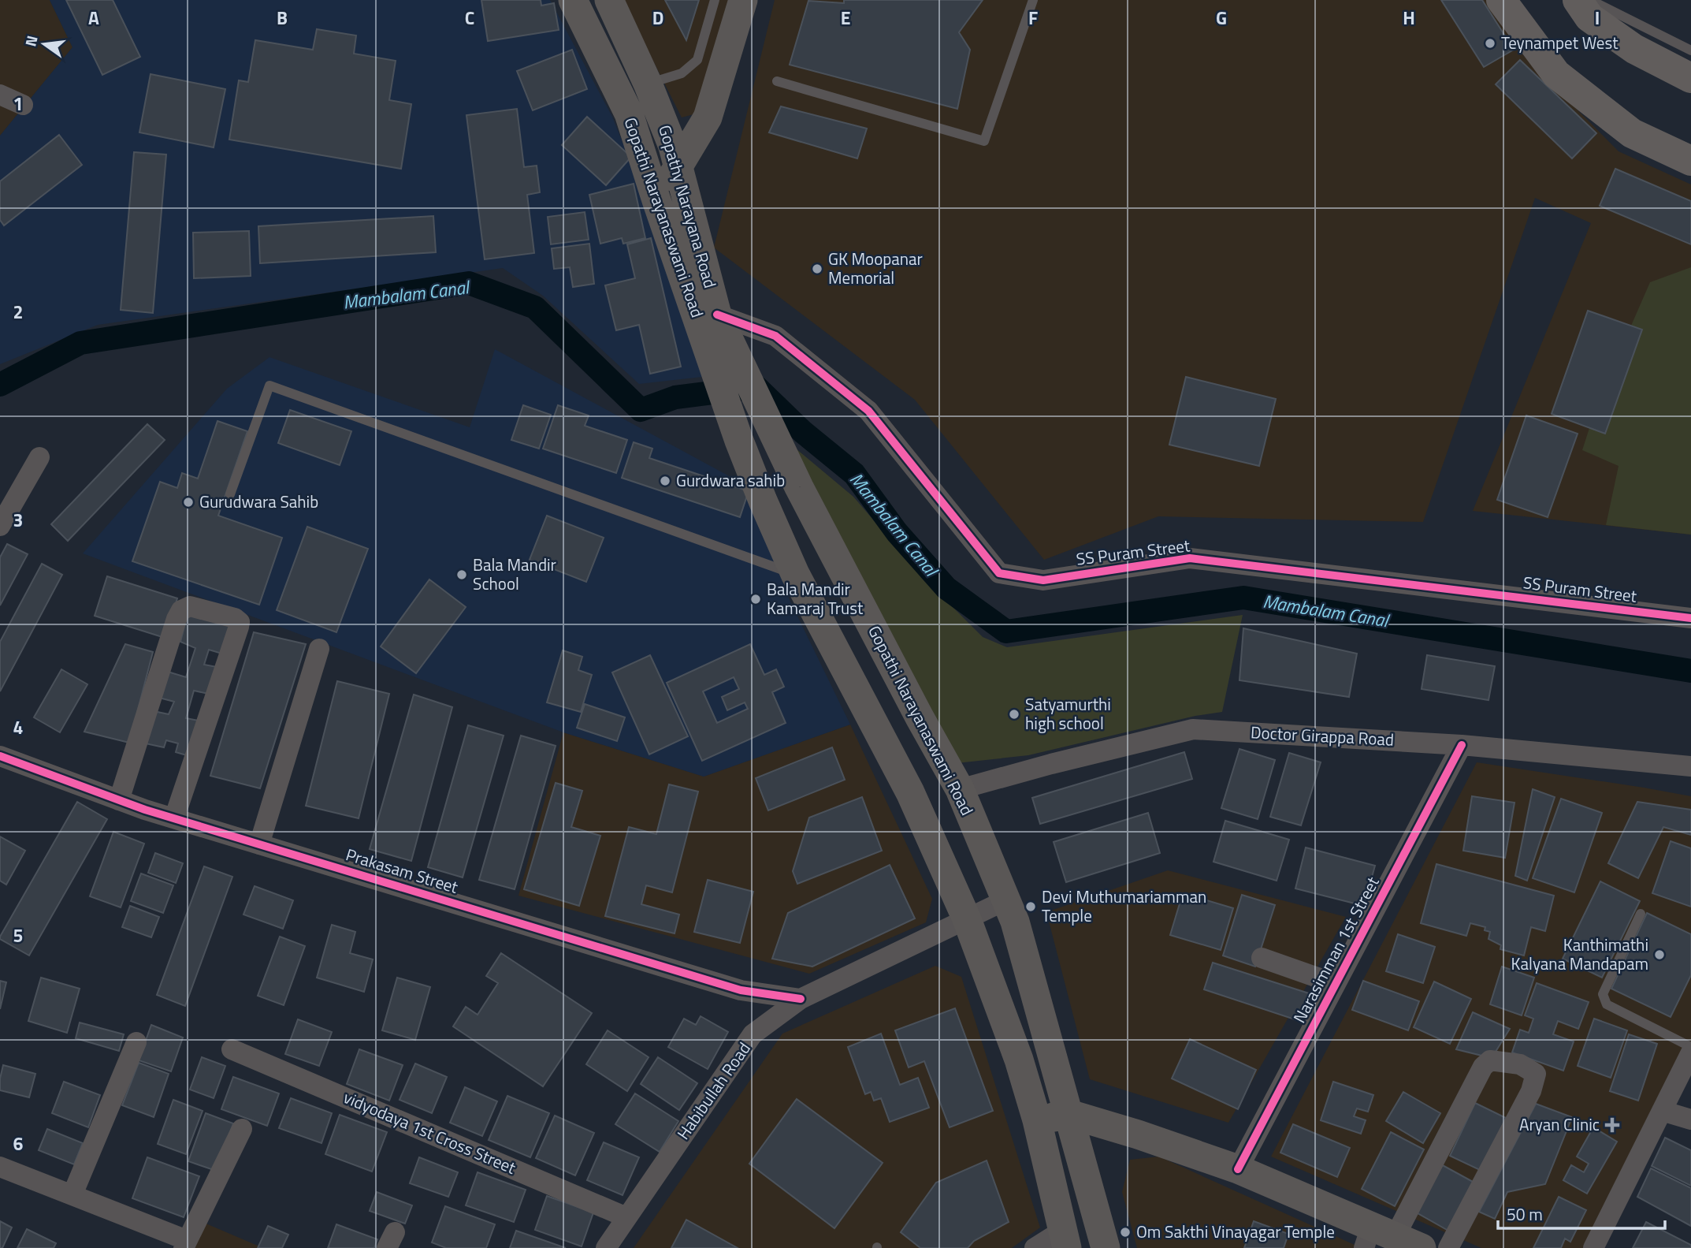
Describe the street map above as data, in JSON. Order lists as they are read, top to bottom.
{
  "streets": {
    "main road": ["Gopathy Narayana Road", "Gopathi Narayanaswami Road"],
    "street": [
      "SS Puram Street",
      "Doctor Girappa Road",
      "Prakasam Street",
      "Narasimman 1st Street",
      "Habibullah Road",
      "vidyodaya 1st Cross Street"
    ]
  },
  "crossings": [
    ["Gopathy Narayana Road", "Gopathi Narayanaswami Road"],
    ["Gopathy Narayana Road", "SS Puram Street"],
    ["Gopathi Narayanaswami Road", "Doctor Girappa Road"],
    ["Gopathi Narayanaswami Road", "Habibullah Road"],
    ["Doctor Girappa Road", "Narasimman 1st Street"],
    ["Prakasam Street", "Habibullah Road"],
    ["Habibullah Road", "vidyodaya 1st Cross Street"]
  ],
  "water": ["Mambalam Canal"],
  "places": {
    "other": [
      "Teynampet West",
      "GK Moopanar Memorial",
      "Gurdwara sahib",
      "Gurudwara Sahib",
      "Bala Mandir School",
      "Bala Mandir Kamaraj Trust",
      "Satyamurthi high school",
      "Devi Muthumariamman Temple",
      "Kanthimathi Kalyana Mandapam",
      "Om Sakthi Vinayagar Temple"
    ],
    "health": ["Aryan Clinic"]
  },
  "scale_bar": "50 m",
  "north": "left",
  "grid": {
    "columns": [
      "A",
      "B",
      "C",
      "D",
      "E",
      "F",
      "G",
      "H",
      "I"
    ],
    "rows": [
      "1",
      "2",
      "3",
      "4",
      "5",
      "6"
    ]
  }
}
